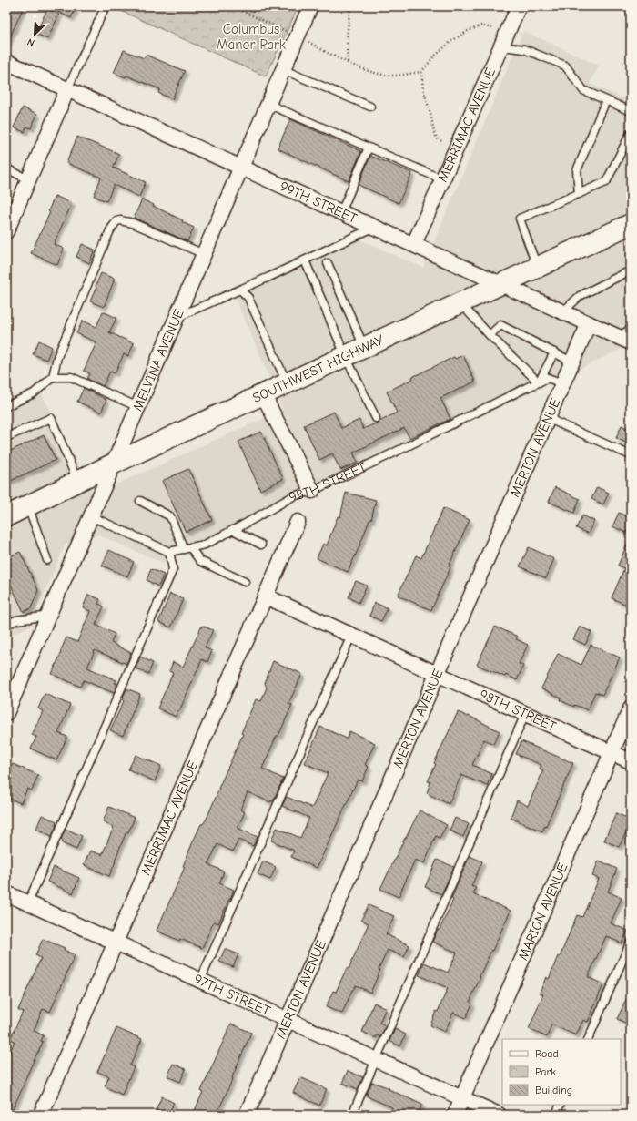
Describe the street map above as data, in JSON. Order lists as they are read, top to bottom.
{
  "streets": {
    "main road": ["SOUTHWEST HIGHWAY"],
    "street": [
      "MERRIMAC AVENUE",
      "99TH STREET",
      "MELVINA AVENUE",
      "MERTON AVENUE",
      "98TH STREET",
      "MARION AVENUE",
      "97TH STREET"
    ]
  },
  "crossings": [
    ["MERRIMAC AVENUE", "99TH STREET"],
    ["MERRIMAC AVENUE", "98TH STREET"],
    ["MERRIMAC AVENUE", "97TH STREET"],
    ["99TH STREET", "MELVINA AVENUE"],
    ["99TH STREET", "SOUTHWEST HIGHWAY"],
    ["99TH STREET", "MERTON AVENUE"],
    ["MELVINA AVENUE", "SOUTHWEST HIGHWAY"],
    ["MERTON AVENUE", "98TH STREET"],
    ["MERTON AVENUE", "97TH STREET"],
    ["98TH STREET", "MARION AVENUE"],
    ["MARION AVENUE", "97TH STREET"]
  ],
  "parks": ["Columbus Manor Park"],
  "legend": ["Road", "Park", "Building"],
  "north": "bottom left"
}
